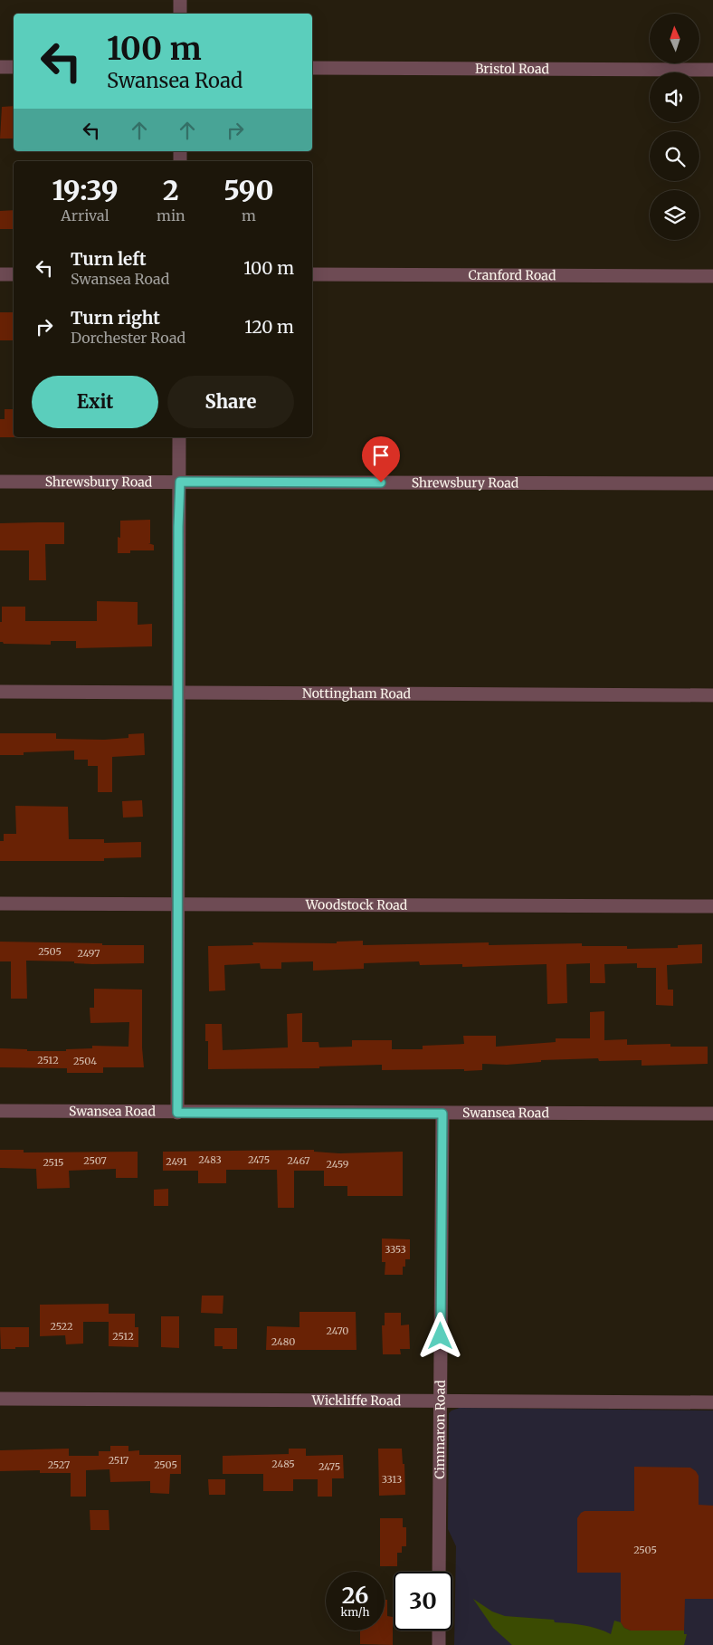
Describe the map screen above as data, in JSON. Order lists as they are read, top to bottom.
{
  "streets": {
    "street": [
      "Bristol Road",
      "Cranford Road",
      "Shrewsbury Road",
      "Nottingham Road",
      "Woodstock Road",
      "Swansea Road",
      "Wickliffe Road",
      "Cimmaron Road"
    ]
  },
  "crossings": [
    ["Swansea Road", "Cimmaron Road"],
    ["Wickliffe Road", "Cimmaron Road"]
  ],
  "house_numbers": [
    "2505",
    "2497",
    "2512",
    "2504",
    "2483",
    "2475",
    "2507",
    "2467",
    "2491",
    "2515",
    "2459",
    "3353",
    "2522",
    "2470",
    "2512",
    "2480",
    "2517",
    "2485",
    "2527",
    "2505",
    "2475",
    "3313",
    "2505"
  ],
  "north": "top",
  "page": {
    "turn": ["100 m", "Swansea Road"],
    "eta": [
      "19:39",
      "Arrival",
      "2",
      "min",
      "590",
      "m"
    ],
    "list": [
      {
        "name": "Turn left",
        "note": "Swansea Road",
        "value": "100 m"
      },
      {
        "name": "Turn right",
        "note": "Dorchester Road",
        "value": "120 m"
      }
    ],
    "buttons": ["Exit", "Share"],
    "speed": "26 km/h",
    "limit": "30"
  }
}
